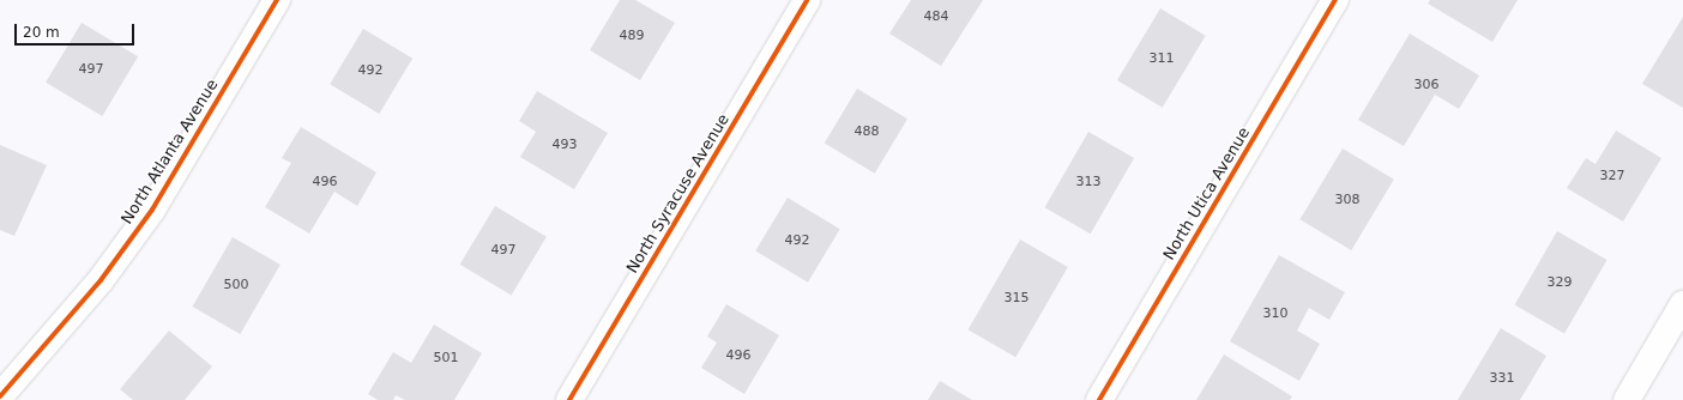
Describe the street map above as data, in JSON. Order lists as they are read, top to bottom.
{
  "streets": {
    "street": ["North Atlanta Avenue", "North Syracuse Avenue", "North Utica Avenue"]
  },
  "house_numbers": [
    "484",
    "489",
    "311",
    "497",
    "492",
    "306",
    "488",
    "493",
    "327",
    "496",
    "313",
    "308",
    "492",
    "497",
    "329",
    "500",
    "315",
    "310",
    "496",
    "501",
    "331"
  ],
  "scale_bar": "20 m"
}
